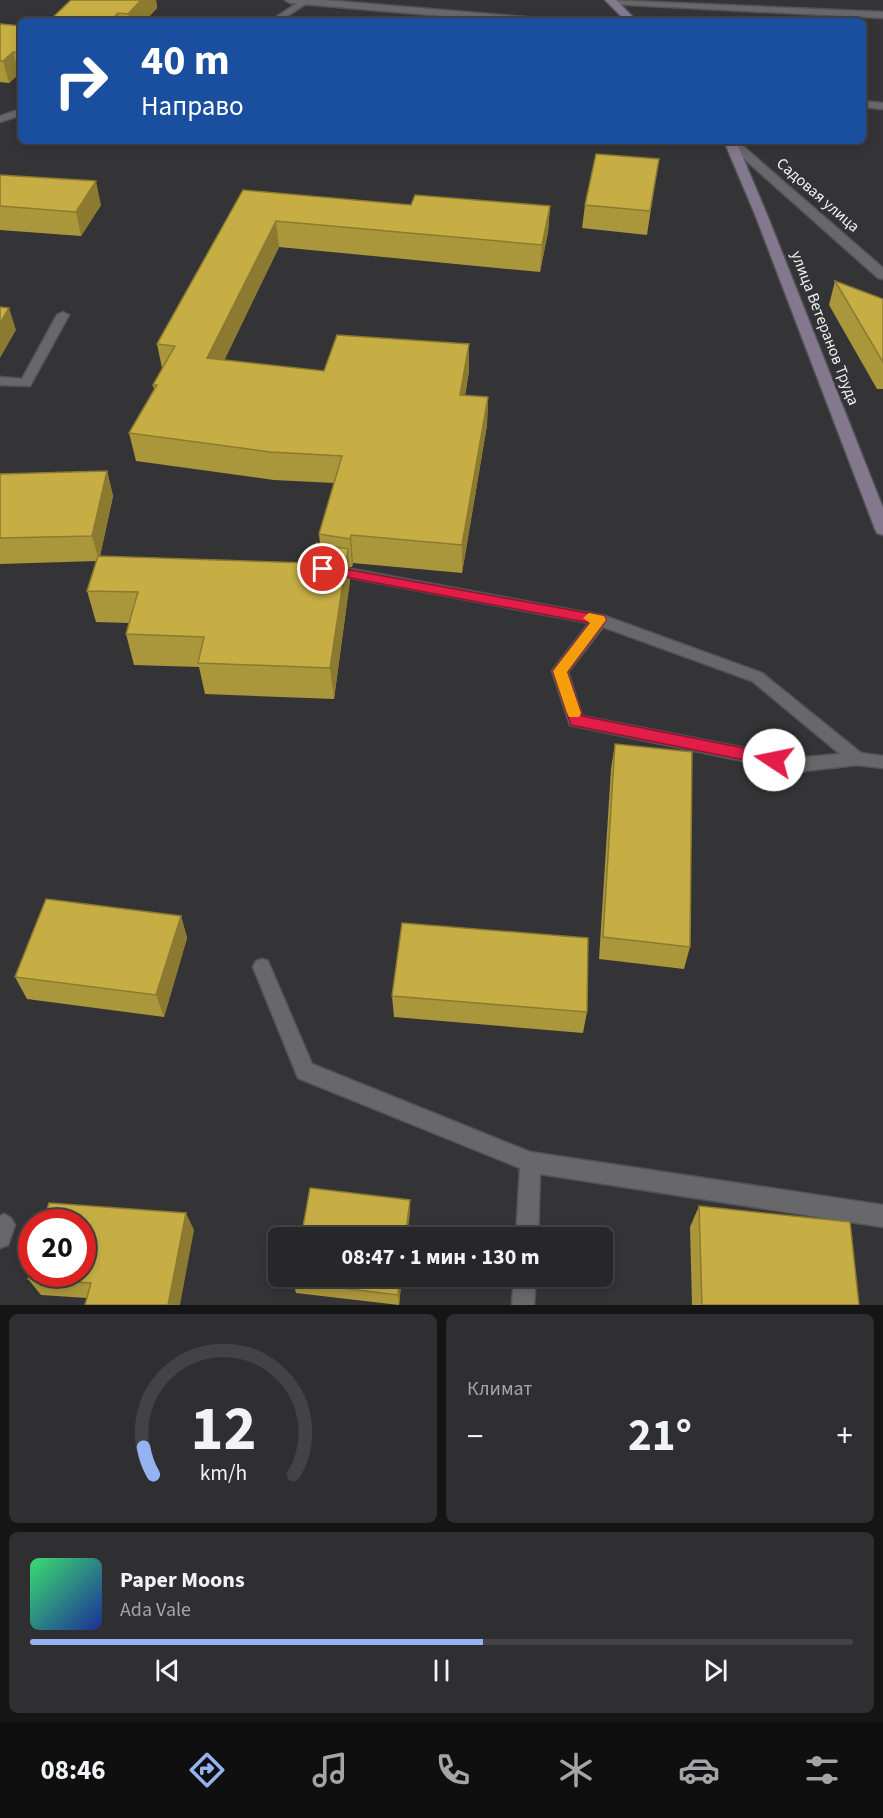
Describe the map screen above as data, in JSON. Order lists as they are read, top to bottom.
{
  "streets": {
    "street": ["Садовая улица", "улица Ветеранов Труда"]
  },
  "page": {
    "turn": ["40 m", "Направо"],
    "limit": "20",
    "trip": "08:47 · 1 мин · 130 m",
    "tile": "Климат",
    "heat": ["−", "21°", "+"],
    "song": ["Paper Moons", "Ada Vale"],
    "tabs": "08:46",
    "gauge": ["12", "km/h"]
  }
}
